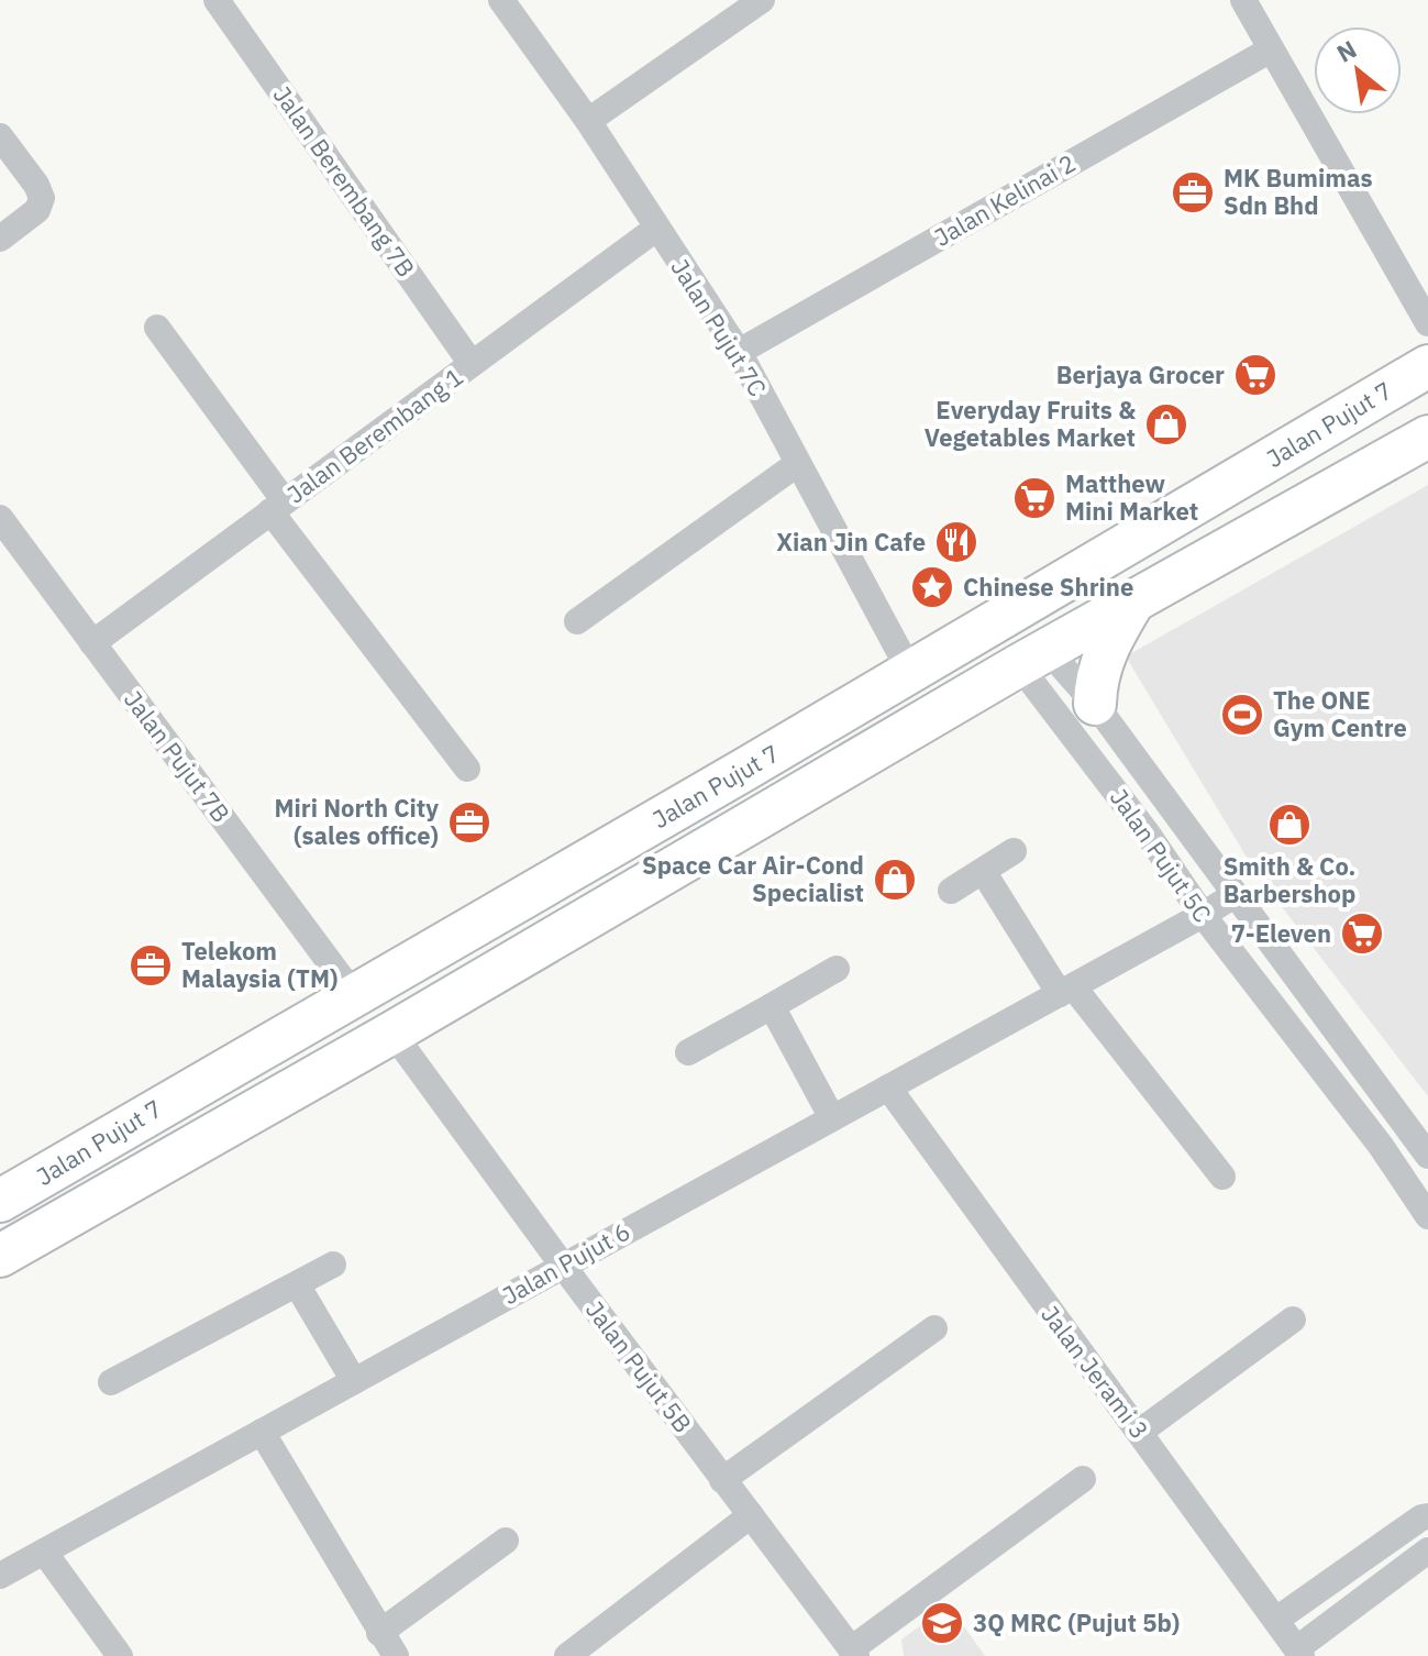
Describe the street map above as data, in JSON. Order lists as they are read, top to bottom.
{
  "streets": {
    "main road": ["Jalan Pujut 7"],
    "street": [
      "Jalan Berembang 7B",
      "Jalan Kelinai 2",
      "Jalan Pujut 7C",
      "Jalan Berembang 1",
      "Jalan Pujut 7B",
      "Jalan Pujut 5C",
      "Jalan Pujut 6",
      "Jalan Pujut 5B",
      "Jalan Jerami 3"
    ]
  },
  "crossings": [
    ["Jalan Berembang 7B", "Jalan Berembang 1"],
    ["Jalan Kelinai 2", "Jalan Pujut 7C"],
    ["Jalan Pujut 7C", "Jalan Pujut 7"],
    ["Jalan Pujut 7C", "Jalan Berembang 1"],
    ["Jalan Pujut 7", "Jalan Pujut 7B"],
    ["Jalan Pujut 7", "Jalan Pujut 5C"],
    ["Jalan Pujut 7", "Jalan Pujut 5B"],
    ["Jalan Berembang 1", "Jalan Pujut 7B"],
    ["Jalan Pujut 5C", "Jalan Pujut 6"],
    ["Jalan Pujut 6", "Jalan Pujut 5B"],
    ["Jalan Pujut 6", "Jalan Jerami 3"]
  ],
  "places": {
    "office": ["MK Bumimas Sdn Bhd", "Miri North City (sales office)", "Telekom Malaysia (TM)"],
    "supermarket": ["Berjaya Grocer", "Matthew Mini Market", "7-Eleven"],
    "shop": ["Everyday Fruits & Vegetables Market", "Smith & Co. Barbershop", "Space Car Air-Cond Specialist"],
    "restaurant": ["Xian Jin Cafe"],
    "place": ["Chinese Shrine"],
    "sports": ["The ONE Gym Centre"],
    "school or university": ["3Q MRC (Pujut 5b)"]
  },
  "north": "top left"
}
